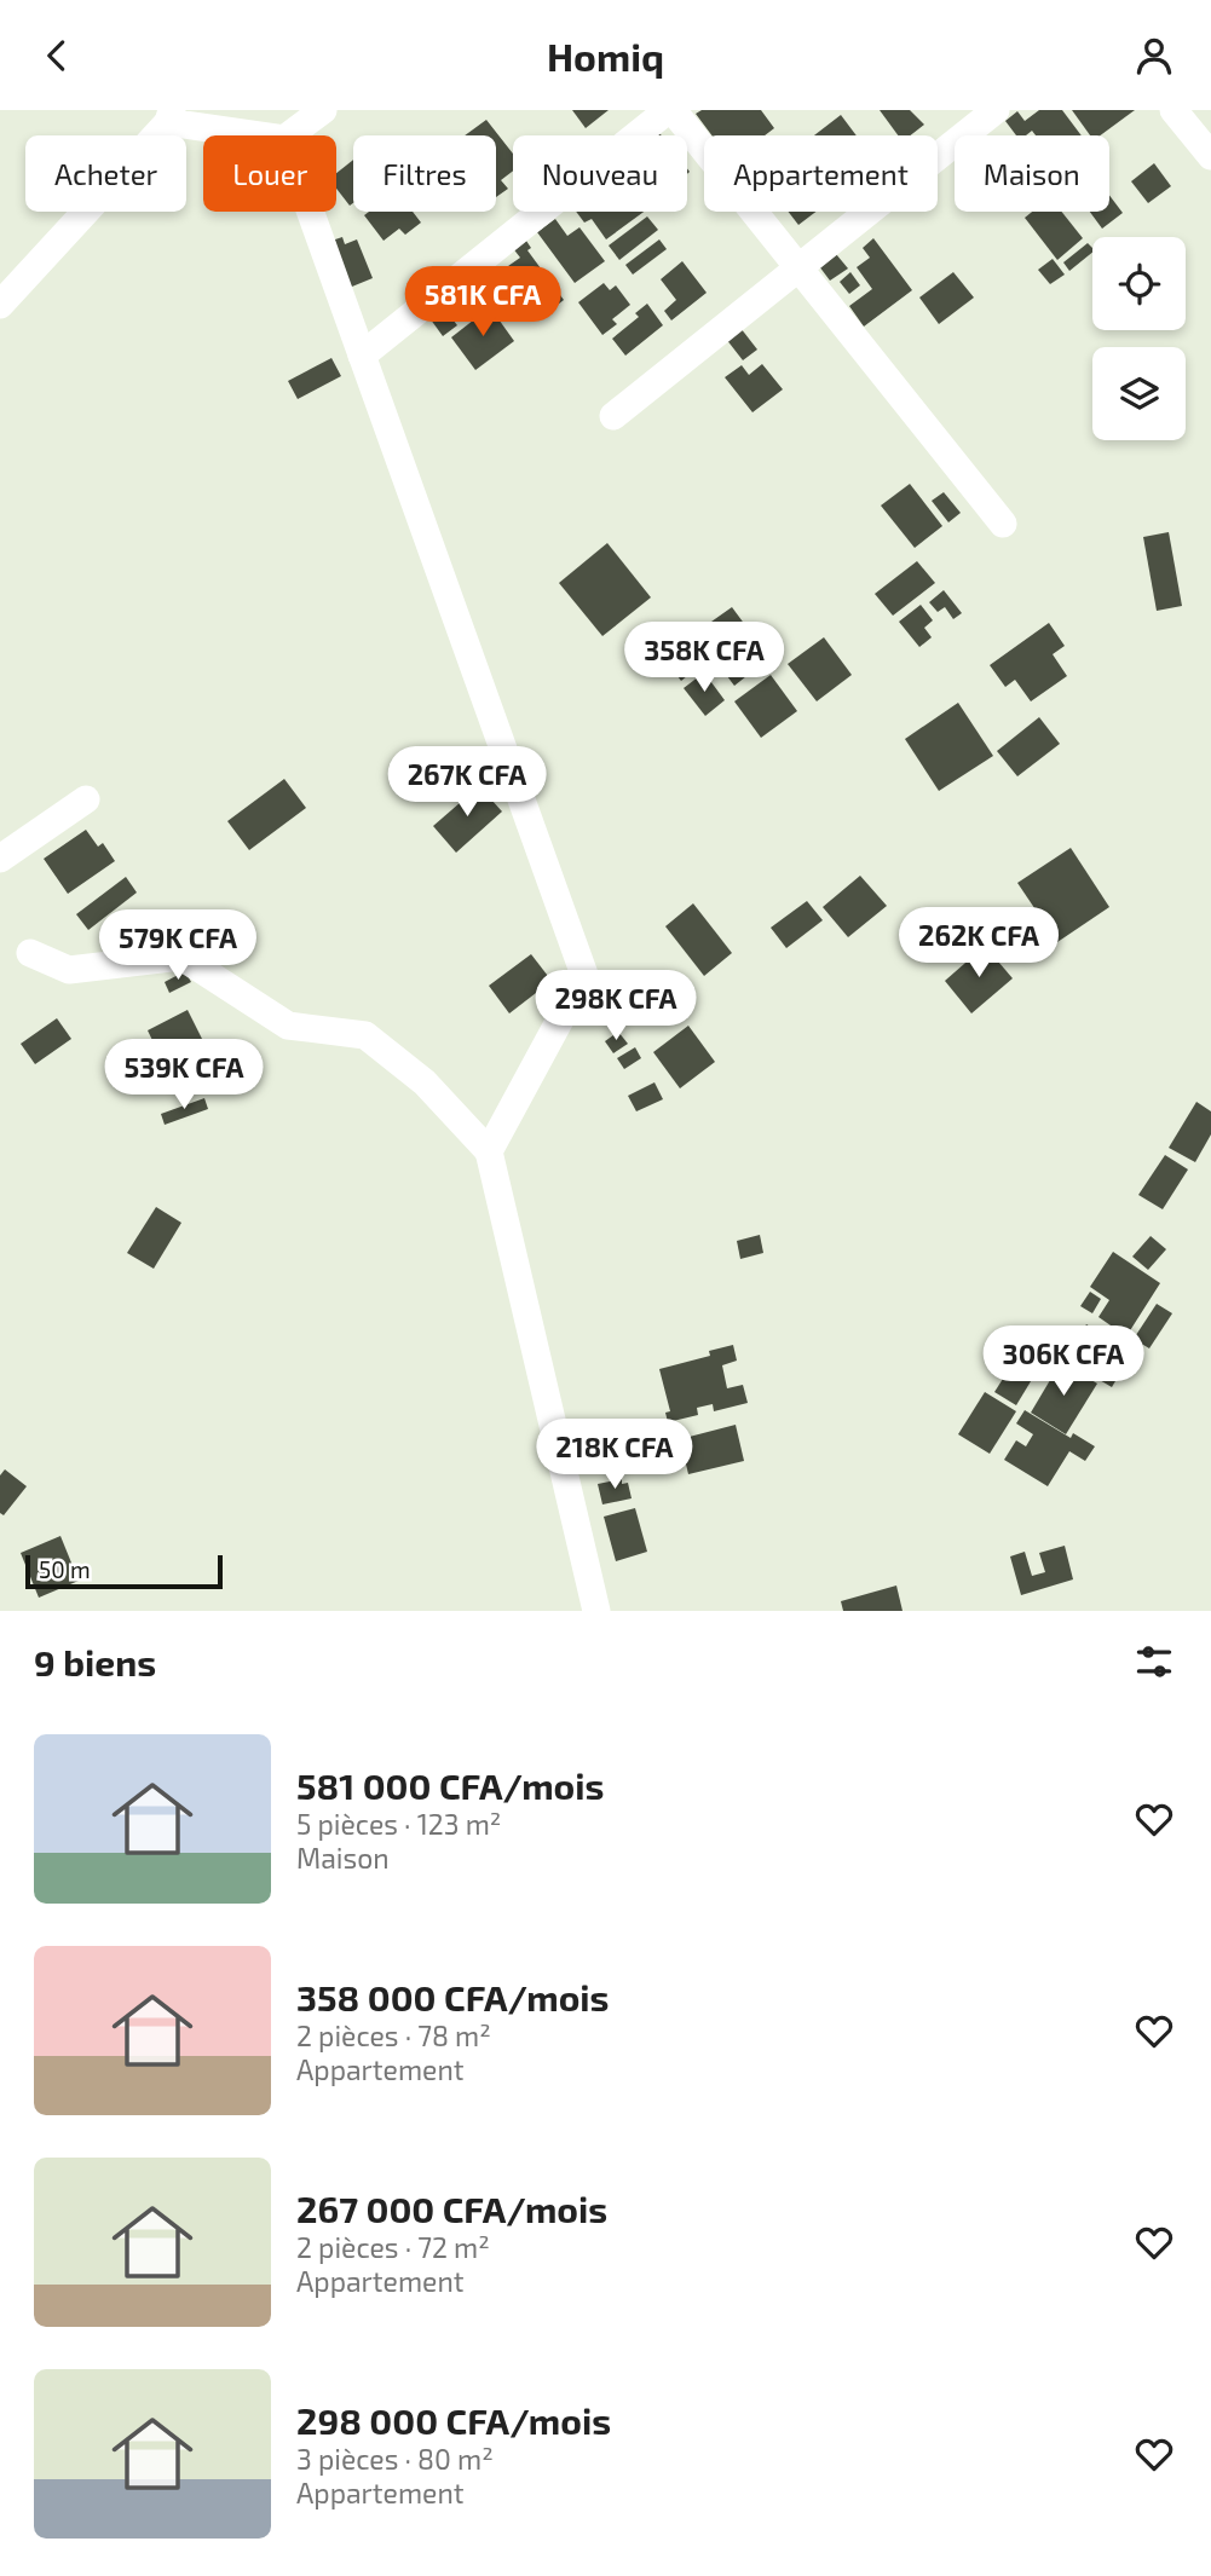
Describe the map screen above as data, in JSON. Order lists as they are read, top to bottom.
{
  "scale_bar": "50 m",
  "page": {
    "header": "Homiq",
    "chip": [
      "Acheter",
      "Louer",
      "Filtres",
      "Nouveau",
      "Appartement",
      "Maison"
    ],
    "price": [
      "581K CFA",
      "358K CFA",
      "267K CFA",
      "262K CFA",
      "579K CFA",
      "298K CFA",
      "539K CFA",
      "306K CFA",
      "218K CFA"
    ],
    "scale": "50 m",
    "heading": "9 biens",
    "list": [
      {
        "name": "581 000 CFA/mois",
        "note": "5 pièces · 123 m² · Maison"
      },
      {
        "name": "358 000 CFA/mois",
        "note": "2 pièces · 78 m² · Appartement"
      },
      {
        "name": "267 000 CFA/mois",
        "note": "2 pièces · 72 m² · Appartement"
      },
      {
        "name": "298 000 CFA/mois",
        "note": "3 pièces · 80 m² · Appartement"
      }
    ]
  }
}
